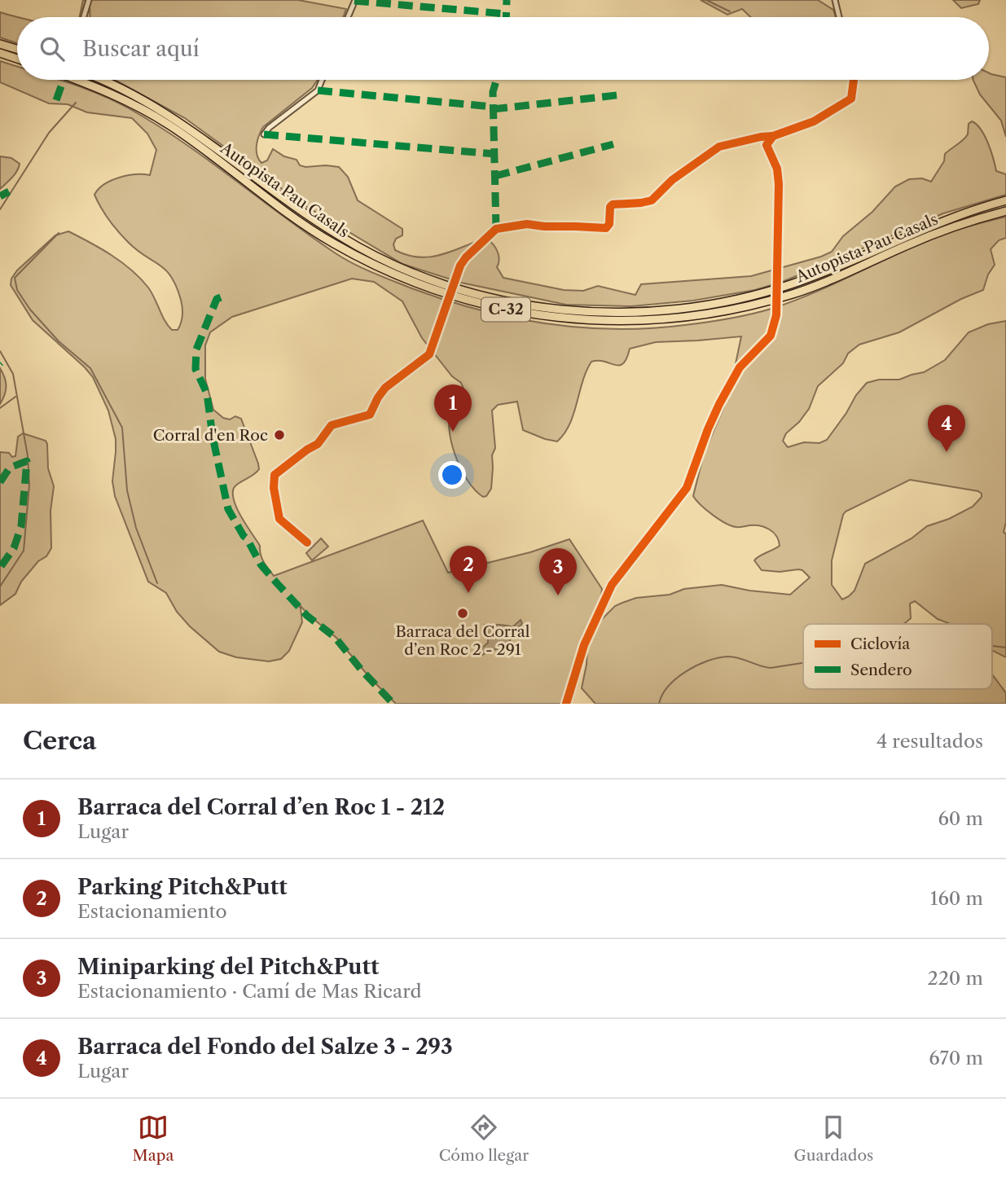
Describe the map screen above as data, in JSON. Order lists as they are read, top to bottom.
{
  "streets": {
    "highway": ["Autopista Pau Casals", "C-32"]
  },
  "places": ["Corral d'en Roc", "Barraca del Corral d’en Roc 2 - 291"],
  "legend": ["Ciclovía", "Sendero"],
  "page": {
    "search": "Buscar aquí",
    "pins": [
      "1",
      "4",
      "2",
      "3"
    ],
    "heading": ["Cerca", "4 resultados"],
    "list": [
      {
        "mark": "1",
        "name": "Barraca del Corral d’en Roc 1 - 212",
        "note": "Lugar",
        "value": "60 m"
      },
      {
        "mark": "2",
        "name": "Parking Pitch&Putt",
        "note": "Estacionamiento",
        "value": "160 m"
      },
      {
        "mark": "3",
        "name": "Miniparking del Pitch&Putt",
        "note": "Estacionamiento · Camí de Mas Ricard",
        "value": "220 m"
      },
      {
        "mark": "4",
        "name": "Barraca del Fondo del Salze 3 - 293",
        "note": "Lugar",
        "value": "670 m"
      }
    ],
    "nav": ["Mapa", "Cómo llegar", "Guardados"]
  }
}
